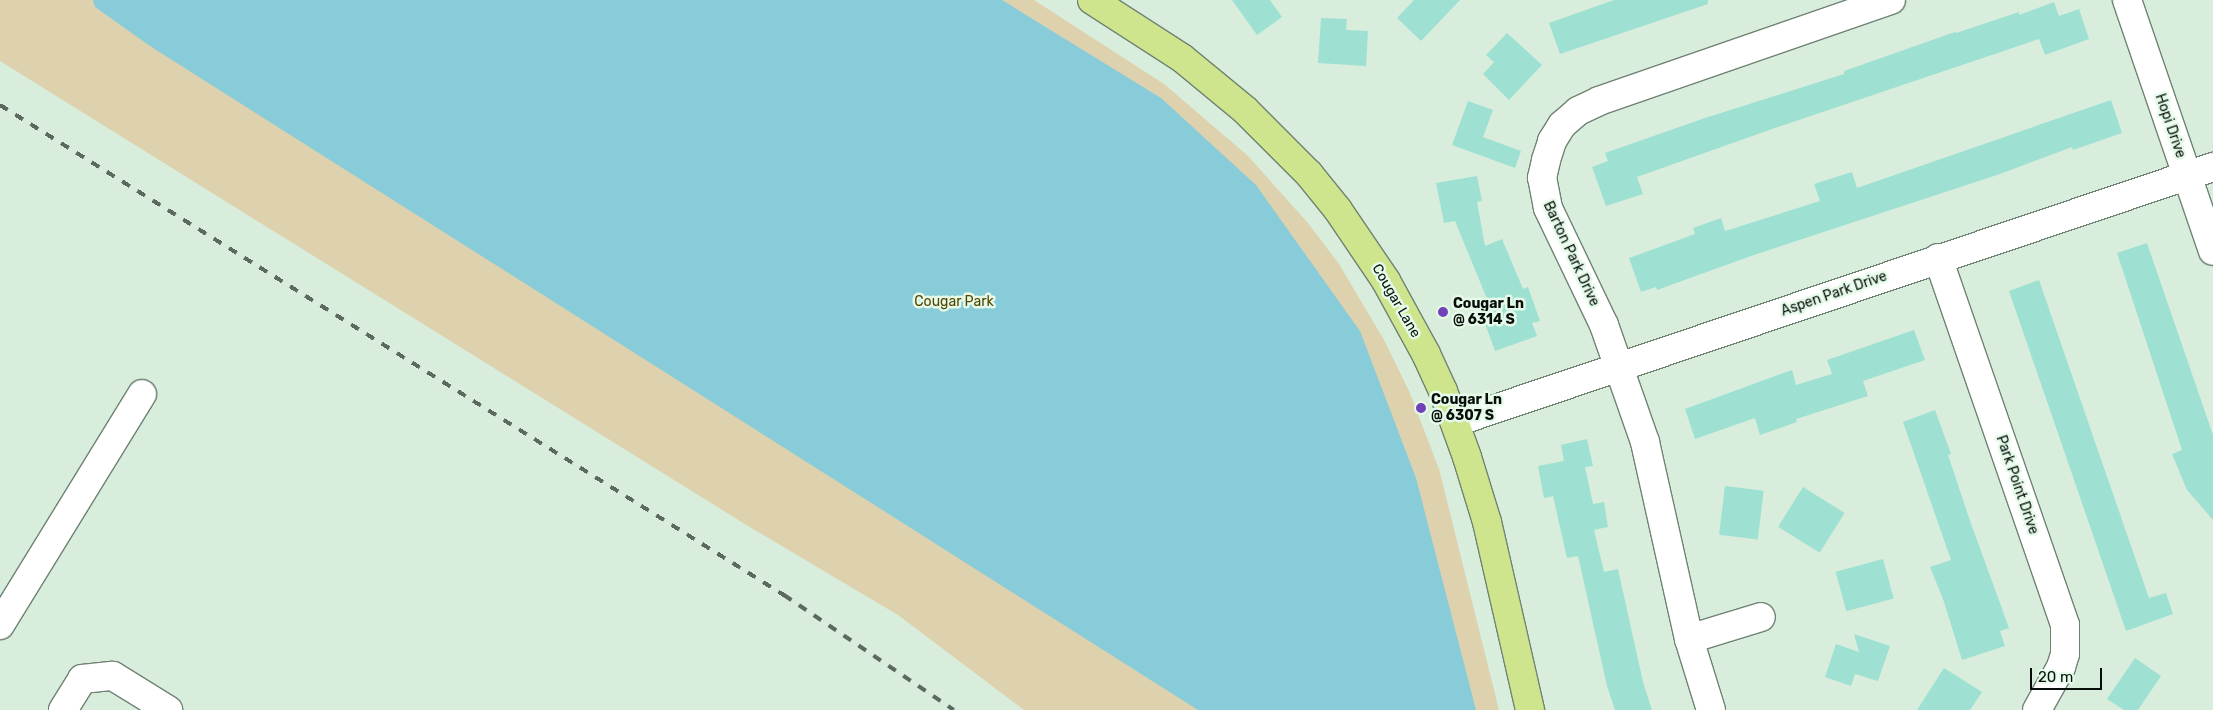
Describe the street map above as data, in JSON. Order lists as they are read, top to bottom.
{
  "streets": {
    "main road": ["Cougar Lane"],
    "street": [
      "Hopi Drive",
      "Barton Park Drive",
      "Aspen Park Drive",
      "Park Point Drive"
    ]
  },
  "crossings": [
    ["Hopi Drive", "Aspen Park Drive"],
    ["Barton Park Drive", "Aspen Park Drive"],
    ["Aspen Park Drive", "Cougar Lane"],
    ["Aspen Park Drive", "Park Point Drive"]
  ],
  "parks": ["Cougar Park"],
  "places": ["Cougar Ln @ 6314 S", "Cougar Ln @ 6307 S"],
  "scale_bar": "20 m"
}
